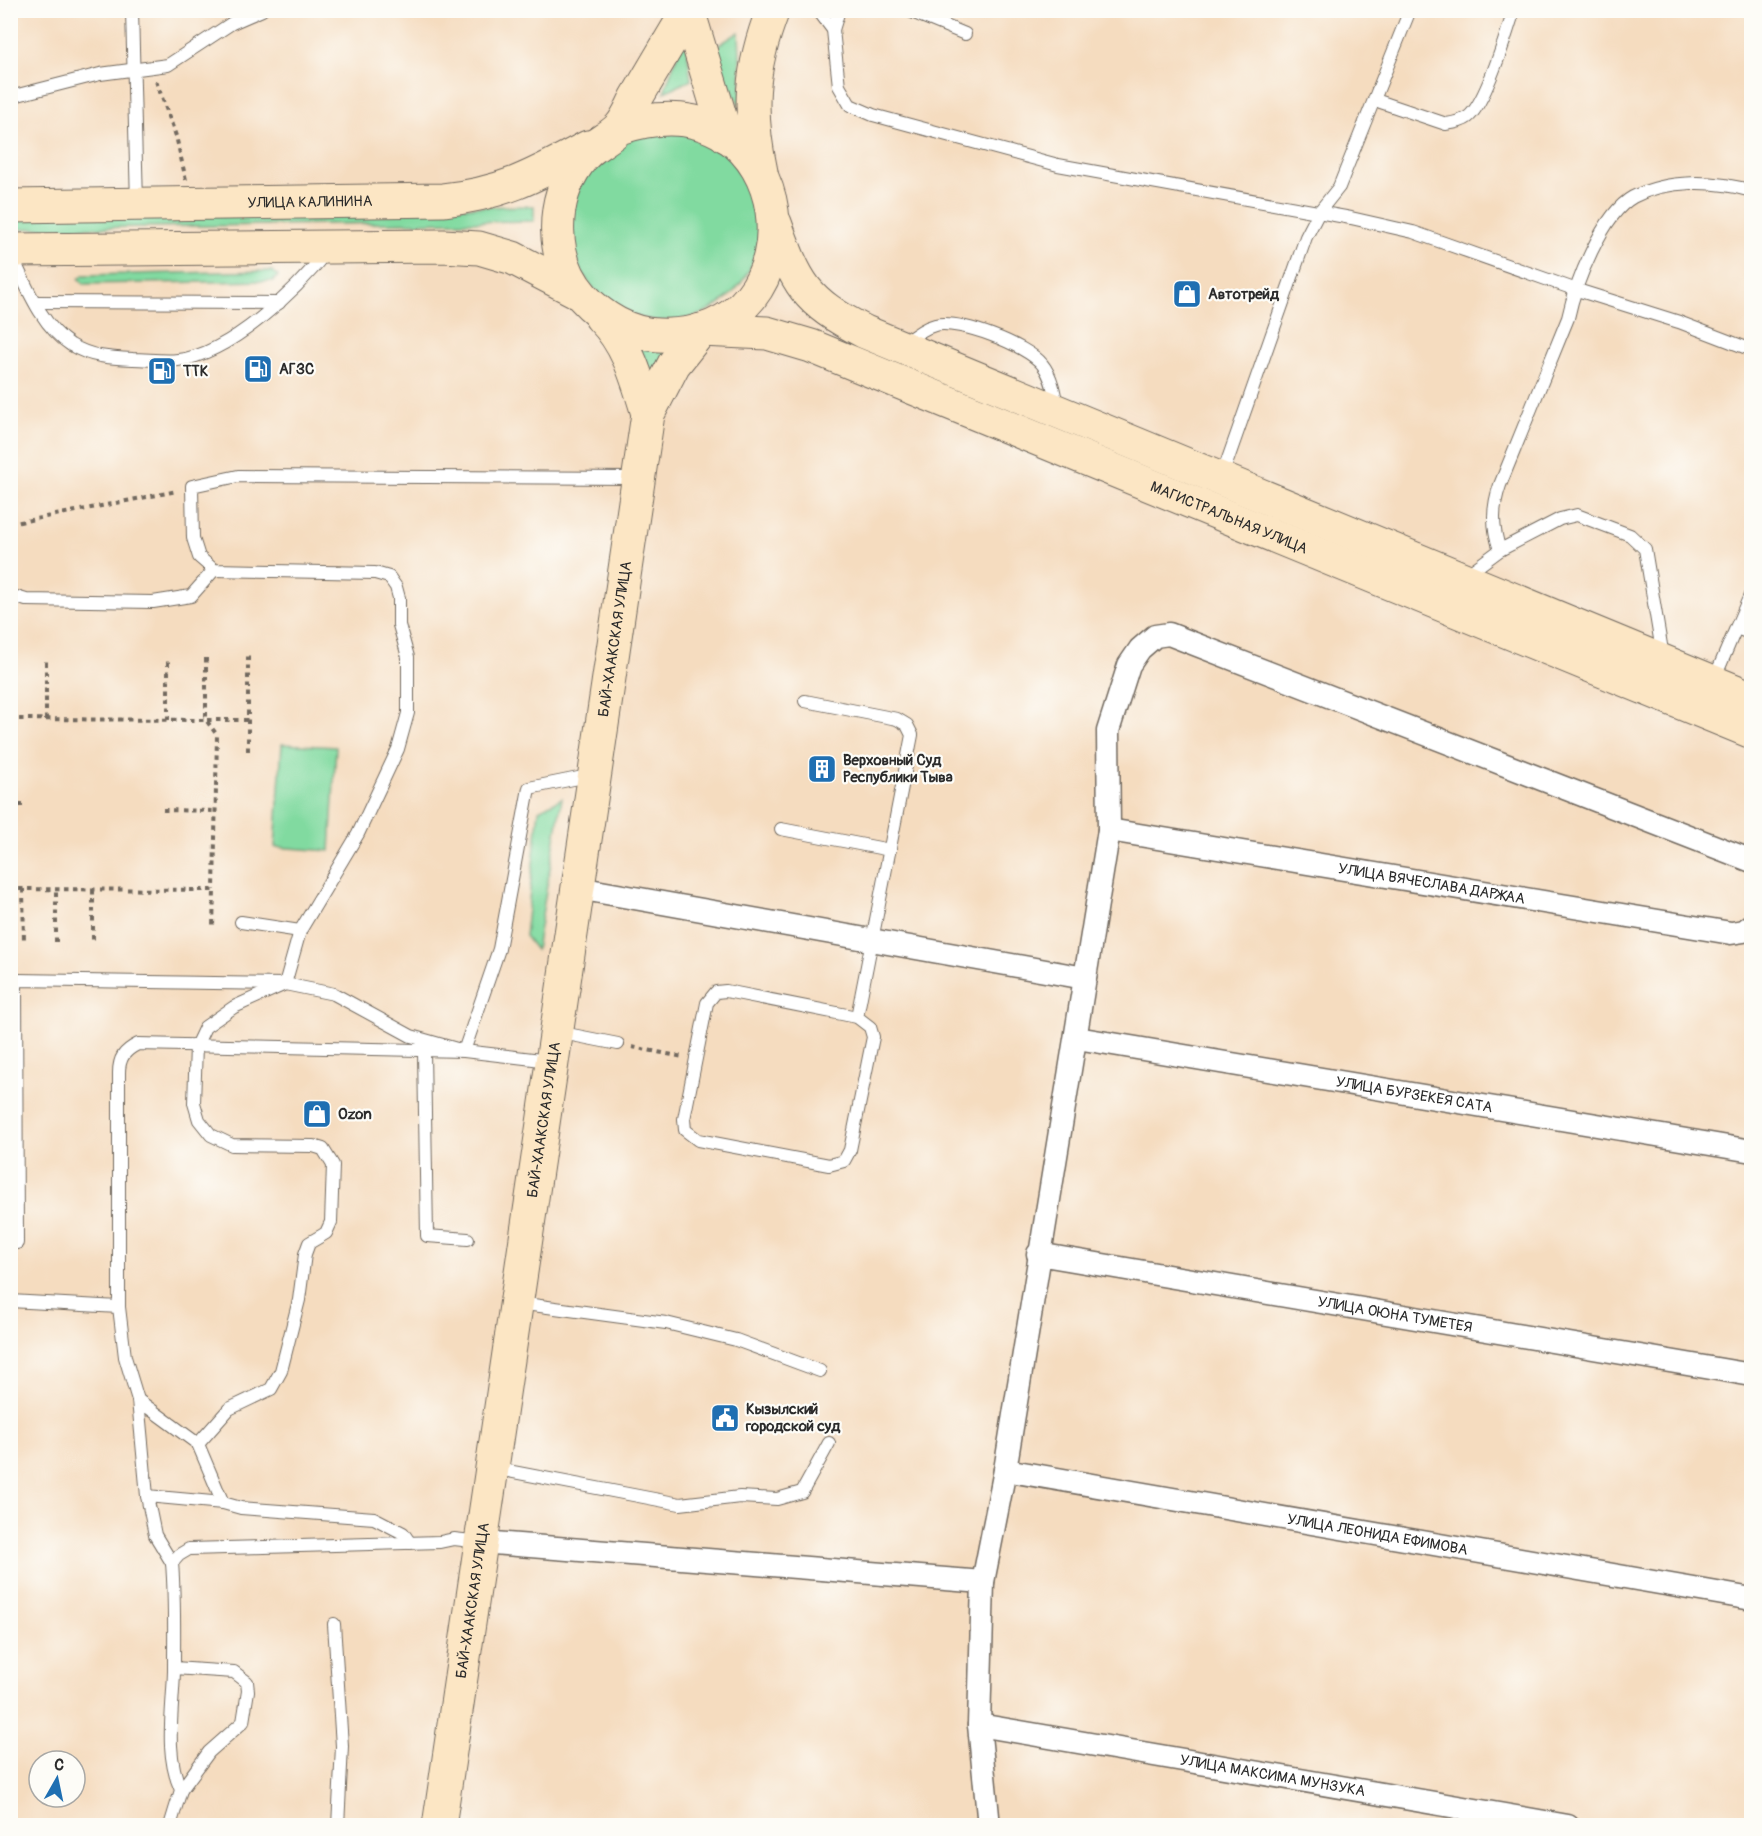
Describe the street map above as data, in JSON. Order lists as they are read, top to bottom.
{
  "streets": {
    "main road": ["УЛИЦА КАЛИНИНА", "МАГИСТРАЛЬНАЯ УЛИЦА", "БАЙ-ХААКСКАЯ УЛИЦА"],
    "street": [
      "УЛИЦА ВЯЧЕСЛАВА ДАРЖАА",
      "УЛИЦА БУРЗЕКЕЯ САТА",
      "УЛИЦА ОЮНА ТУМЕТЕЯ",
      "УЛИЦА ЛЕОНИДА ЕФИМОВА",
      "УЛИЦА МАКСИМА МУНЗУКА"
    ]
  },
  "crossings": [
    ["МАГИСТРАЛЬНАЯ УЛИЦА", "БАЙ-ХААКСКАЯ УЛИЦА"]
  ],
  "places": {
    "shop": ["Автотрейд", "Ozon"],
    "fuel station": ["АГЗС", "ТТК"],
    "building": ["Верховный Суд Республики Тыва"],
    "public building": ["Кызылский городской суд"]
  },
  "north": "top"
}
